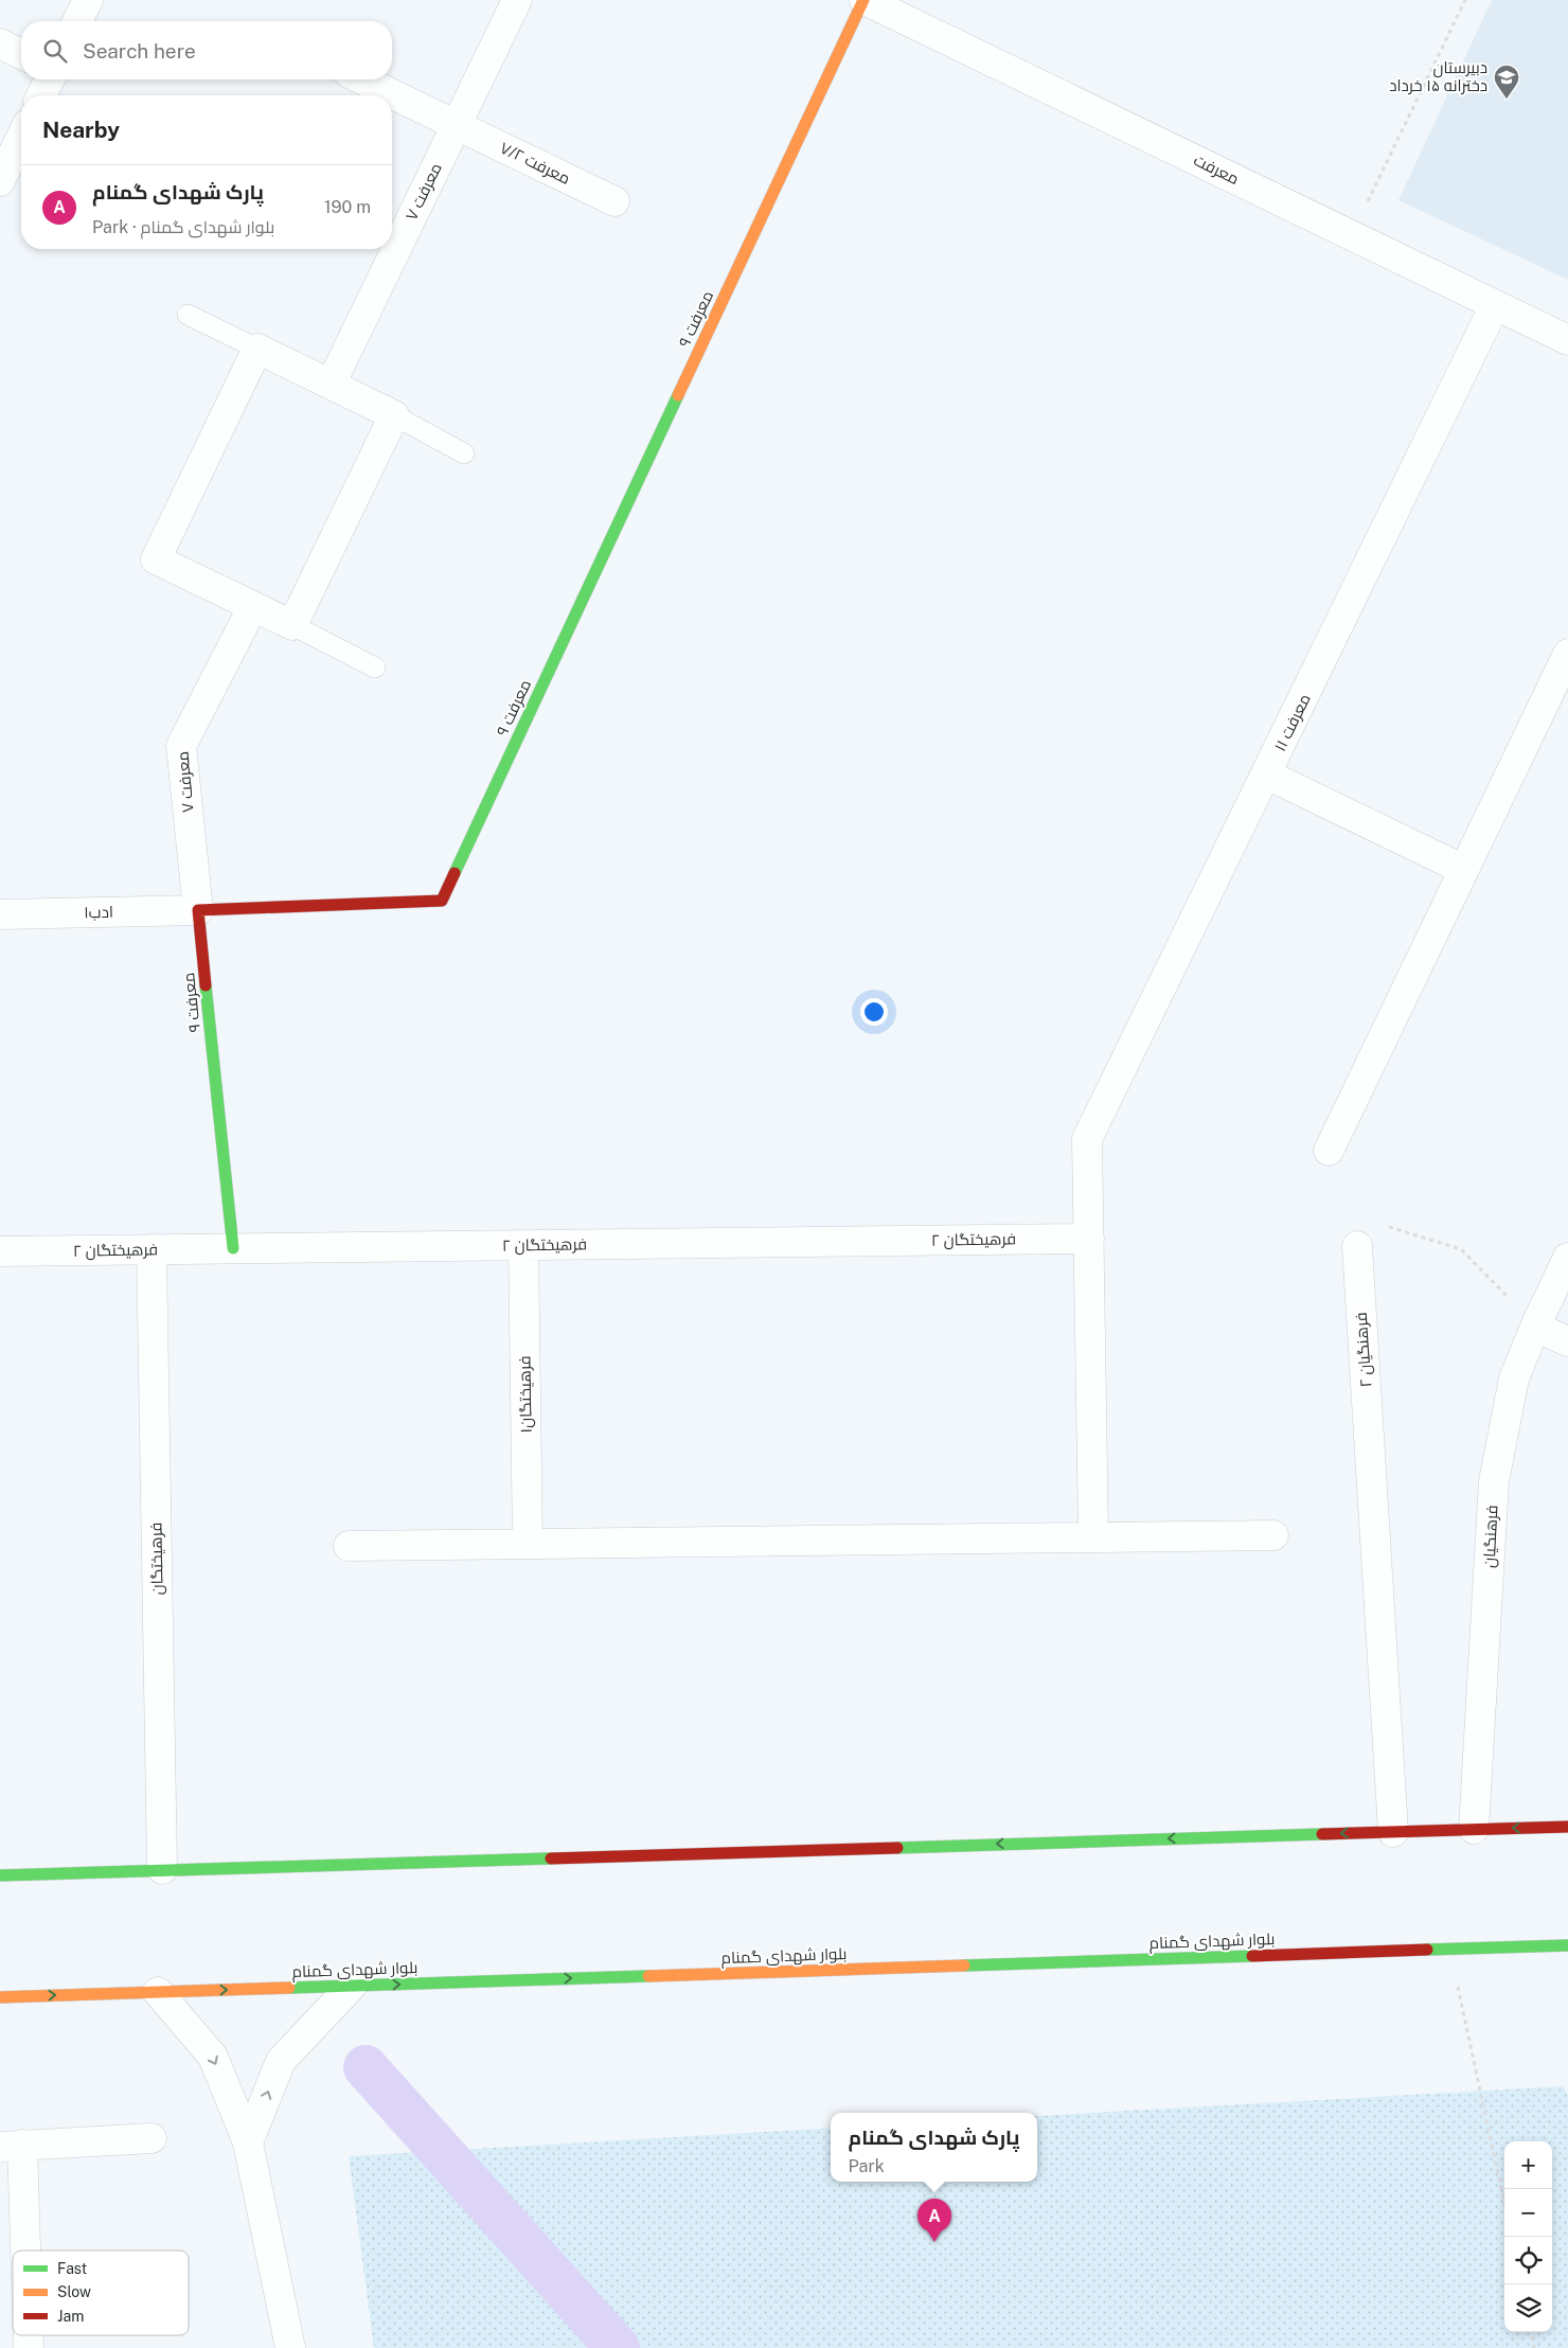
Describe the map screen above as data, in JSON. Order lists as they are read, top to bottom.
{
  "streets": {
    "main road": ["معرفت ۹", "بلوار شهدای گمنام"],
    "street": [
      "معرفت ۷/۲",
      "معرفت",
      "معرفت ۷",
      "معرفت ۱۱",
      "ادب۱",
      "فرهیختگان ۲",
      "فرهنگیان ۲",
      "فرهیختگان۱",
      "فرهنگیان",
      "فرهیختگان"
    ]
  },
  "crossings": [
    ["معرفت ۷/۲", "معرفت ۷"],
    ["معرفت", "معرفت ۹"],
    ["معرفت", "معرفت ۱۱"],
    ["معرفت ۷", "معرفت ۹"],
    ["معرفت ۷", "ادب۱"],
    ["معرفت ۹", "ادب۱"],
    ["معرفت ۹", "فرهیختگان ۲"],
    ["معرفت ۱۱", "فرهیختگان ۲"],
    ["فرهیختگان ۲", "فرهیختگان۱"],
    ["فرهیختگان ۲", "فرهیختگان"]
  ],
  "one_way": ["بلوار شهدای گمنام"],
  "places": {
    "school or university": ["دبیرستان دخترانه ۱۵ خرداد"]
  },
  "legend": ["Fast", "Slow", "Jam"],
  "page": {
    "search": "Search here",
    "heading": "Nearby",
    "list": [
      {
        "mark": "A",
        "name": "پارک شهدای گمنام",
        "note": "Park · بلوار شهدای گمنام",
        "value": "190 m"
      }
    ],
    "popup": ["پارک شهدای گمنام", "Park"],
    "map_buttons": ["+", "−"],
    "pins": "A"
  }
}
